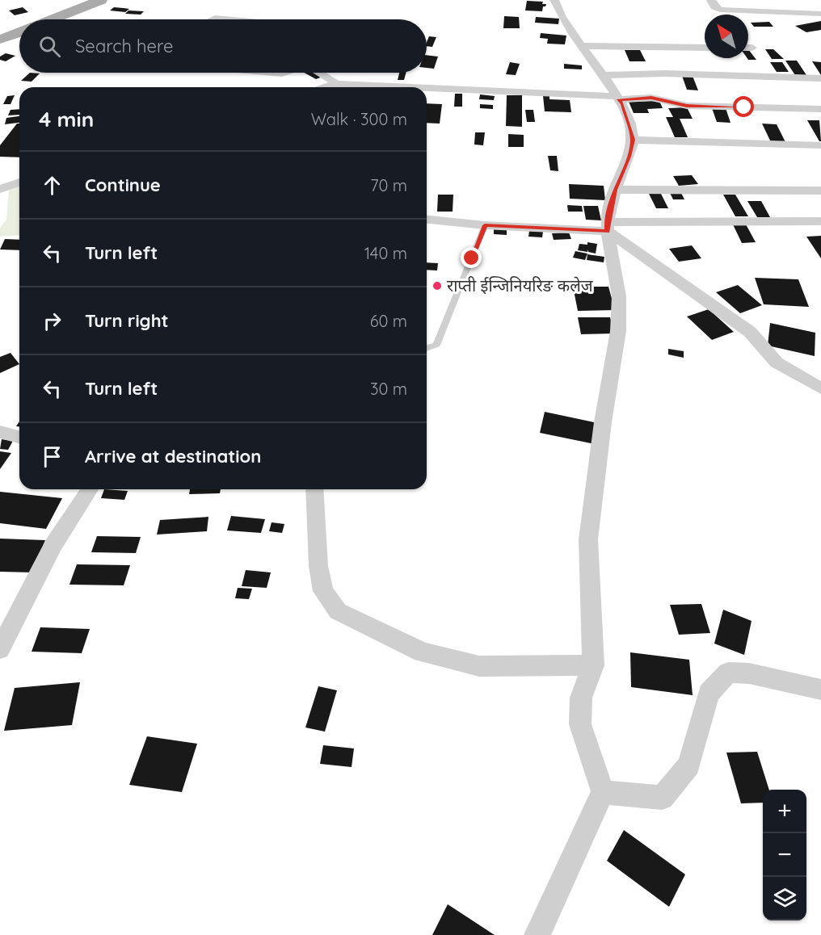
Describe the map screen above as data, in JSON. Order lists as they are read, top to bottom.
{
  "places": ["राप्ती ईन्जिनियरिङ कलेज"],
  "north": "top left",
  "page": {
    "search": "Search here",
    "heading": ["4 min", "Walk · 300 m"],
    "list": [
      ["Continue", "70 m"],
      ["Turn left", "140 m"],
      ["Turn right", "60 m"],
      ["Turn left", "30 m"],
      "Arrive at destination"
    ],
    "map_buttons": ["+", "−"]
  }
}
